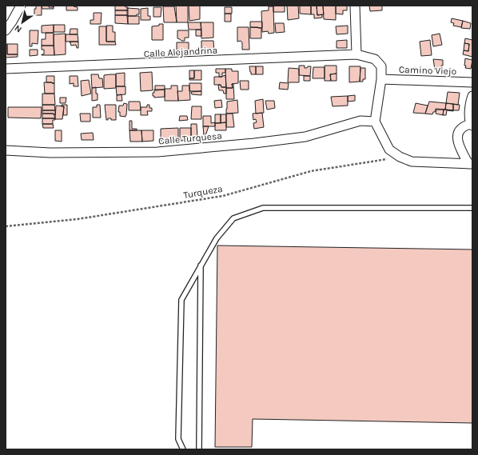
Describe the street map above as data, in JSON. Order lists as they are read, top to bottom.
{
  "streets": {
    "street": ["Calle Alejandrina", "Camino Viejo", "Calle Turquesa"],
    "path": ["Turqueza"]
  },
  "crossings": [
    ["Calle Alejandrina", "Camino Viejo"],
    ["Calle Alejandrina", "Calle Turquesa"]
  ],
  "north": "bottom left"
}
